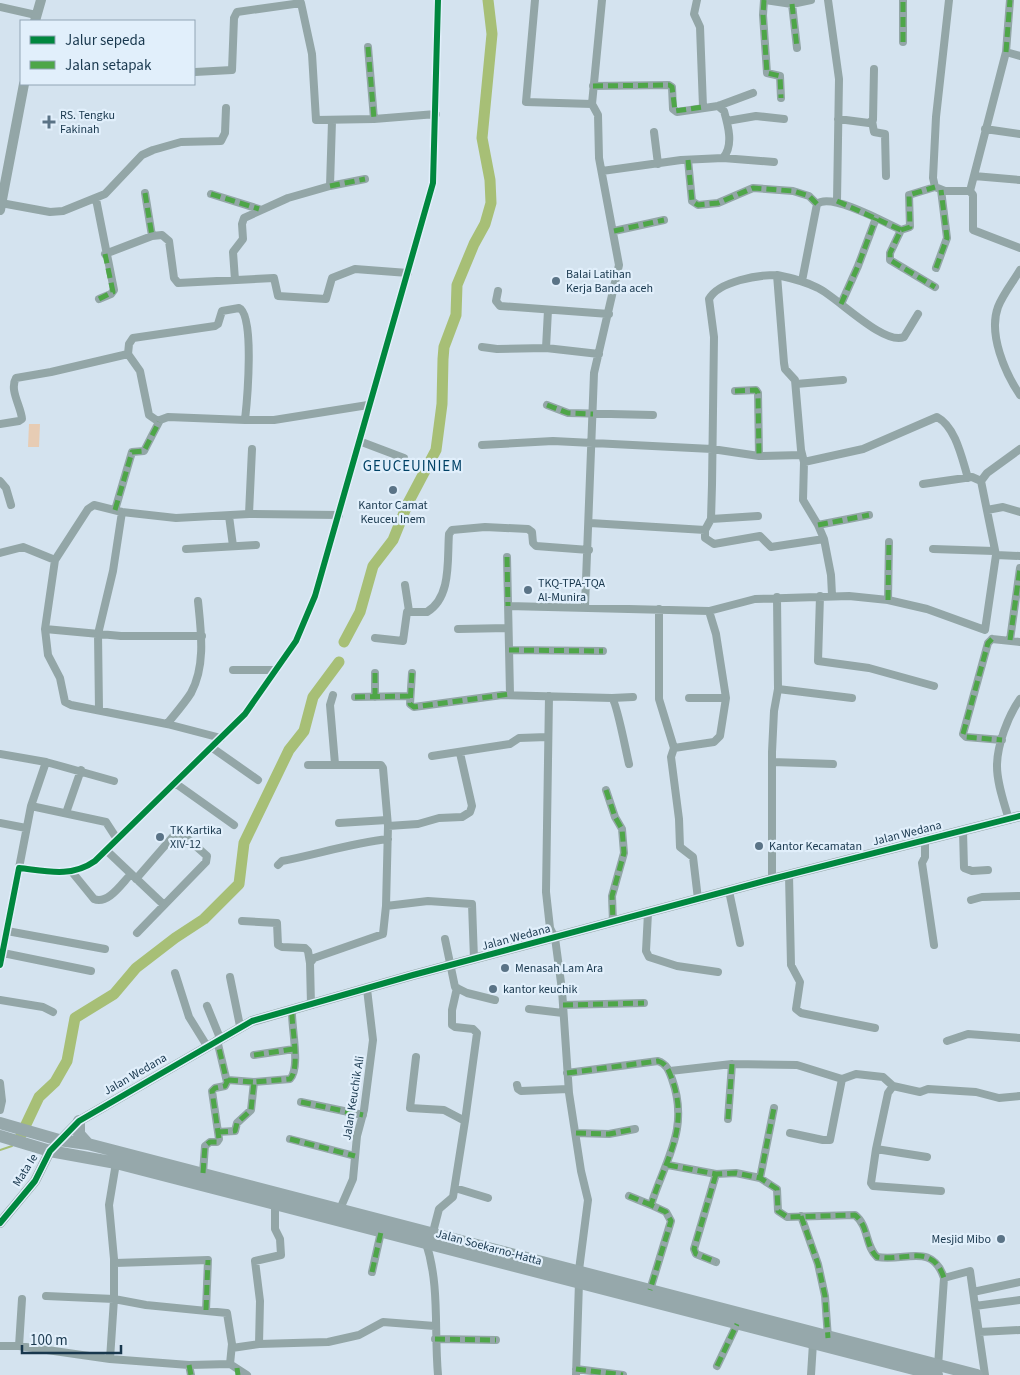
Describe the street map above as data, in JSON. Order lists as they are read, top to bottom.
{
  "streets": {
    "highway": ["Jalan Soekarno-Hatta"],
    "street": ["Jalan Wedana", "Jalan Keuchik Ali", "Mata Ie"]
  },
  "crossings": [
    ["Jalan Wedana", "Jalan Keuchik Ali"],
    ["Jalan Wedana", "Mata Ie"],
    ["Jalan Wedana", "Jalan Soekarno-Hatta"],
    ["Jalan Keuchik Ali", "Jalan Soekarno-Hatta"],
    ["Mata Ie", "Jalan Soekarno-Hatta"]
  ],
  "districts": ["GEUCEUINIEM"],
  "places": {
    "health": ["RS. Tengku Fakinah"],
    "other": [
      "Balai Latihan Kerja Banda aceh",
      "Kantor Camat Keuceu Inem",
      "TKQ-TPA-TQA Al-Munira",
      "TK Kartika XIV-12",
      "Kantor Kecamatan",
      "Menasah Lam Ara",
      "kantor keuchik",
      "Mesjid Mibo"
    ]
  },
  "legend": ["Jalur sepeda", "Jalan setapak"],
  "scale_bar": "100 m"
}
